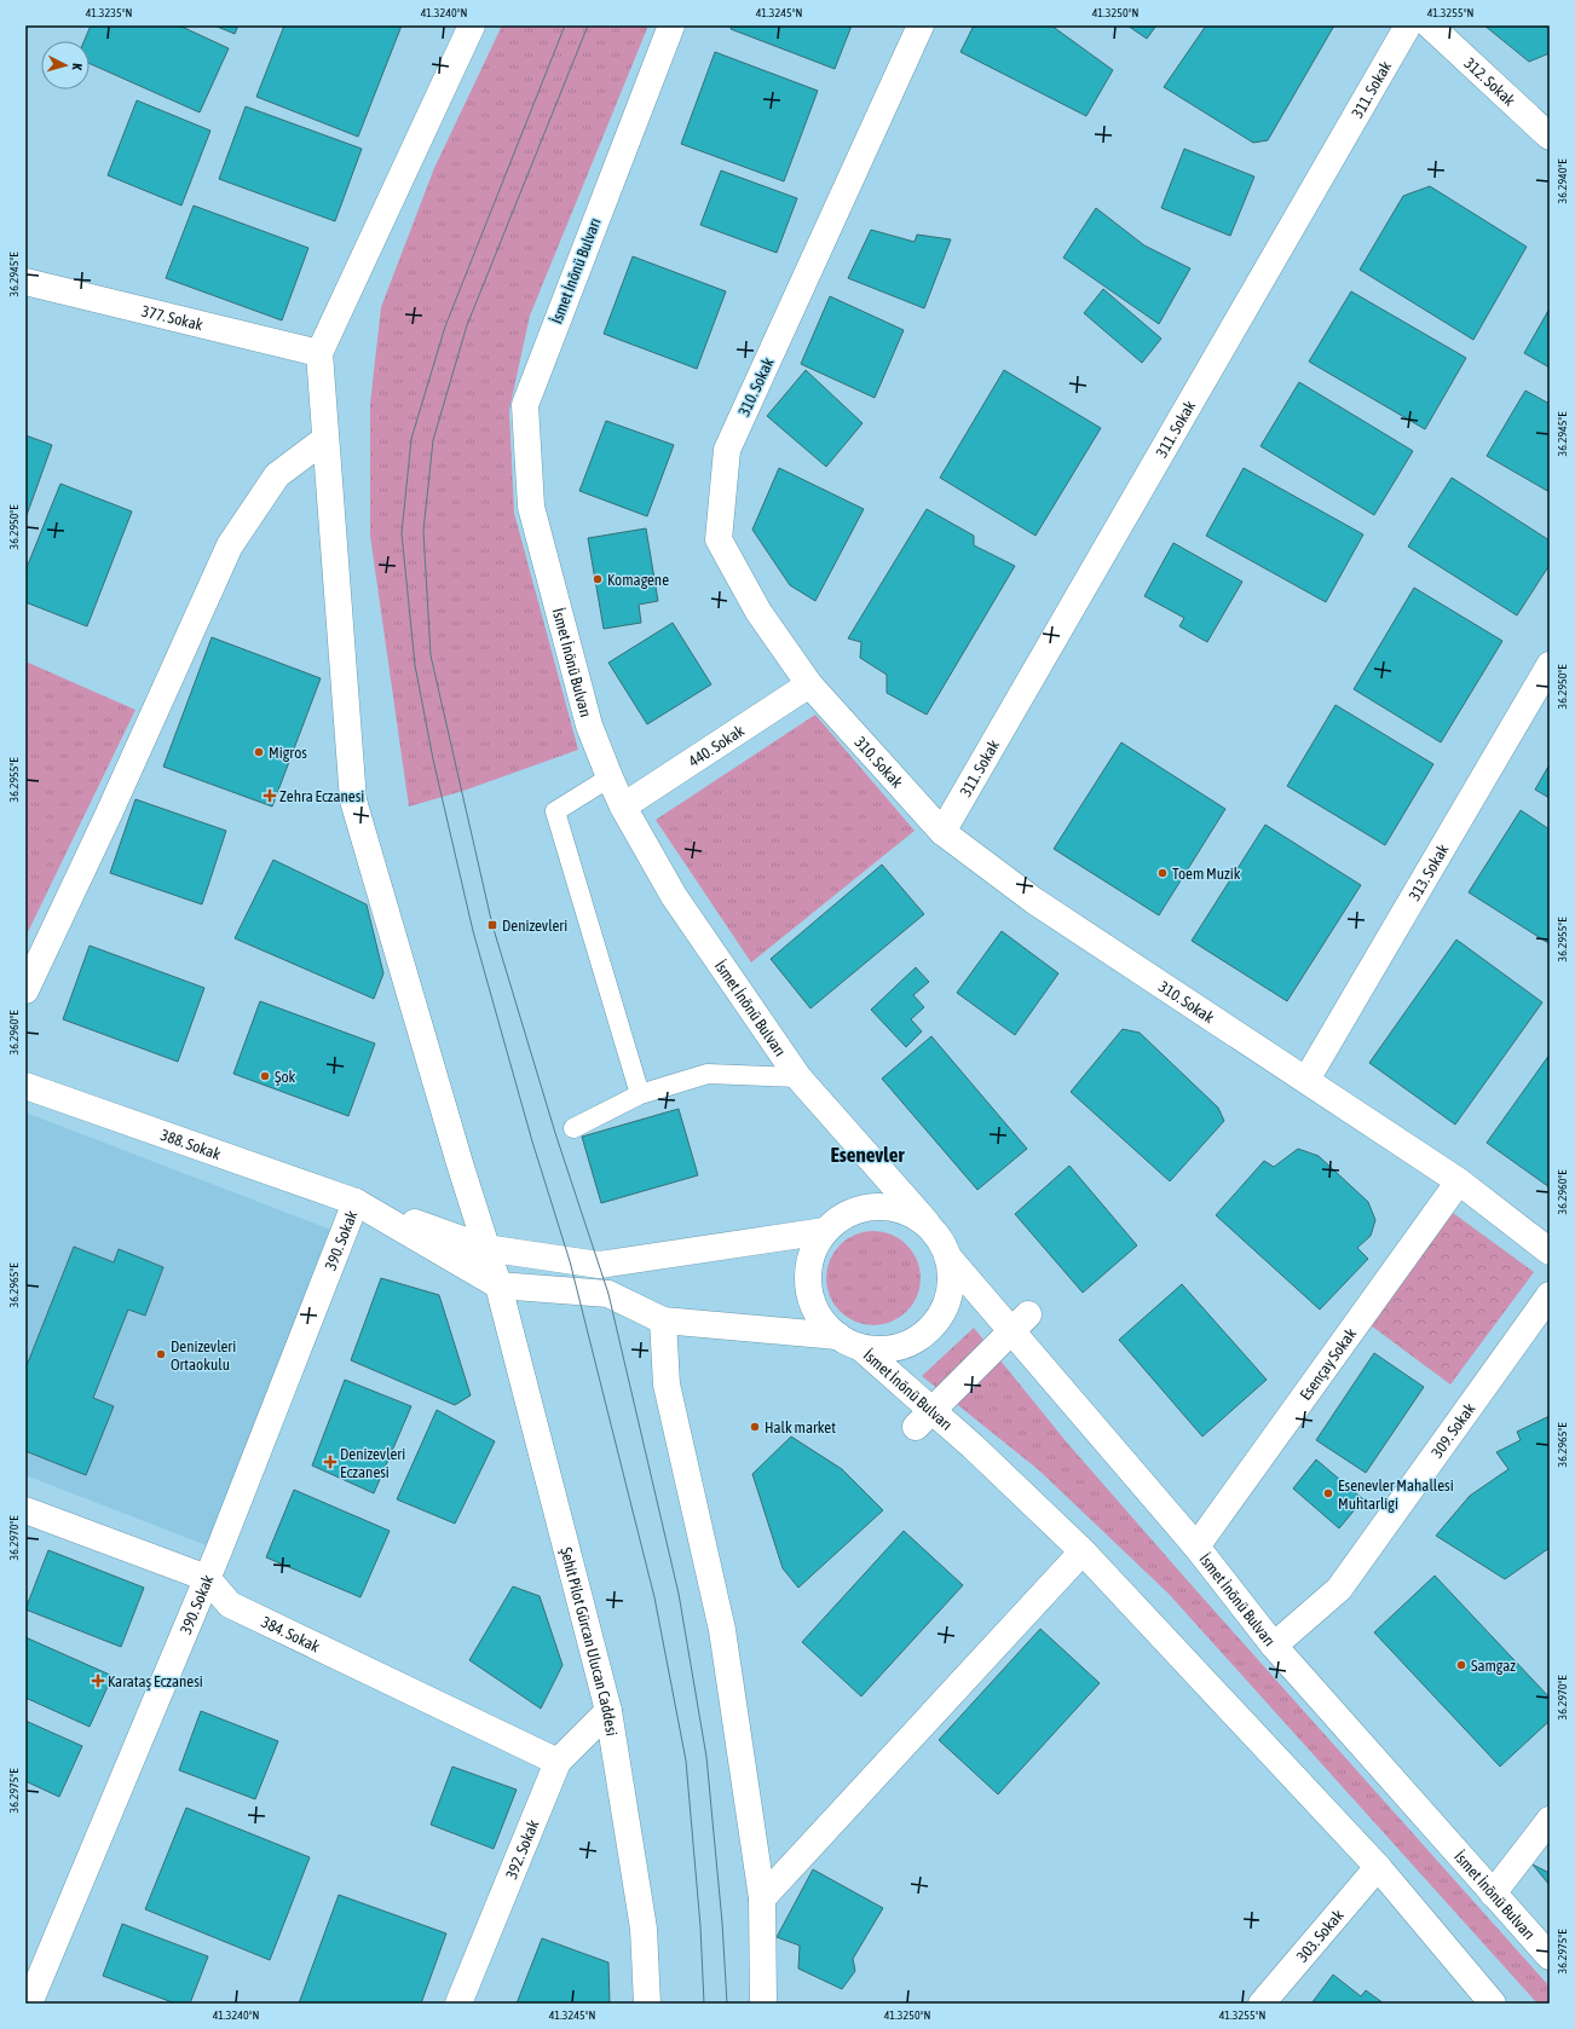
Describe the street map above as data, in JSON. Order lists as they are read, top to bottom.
{
  "streets": {
    "street": [
      "312. Sokak",
      "311. Sokak",
      "İsmet İnönü Bulvarı",
      "377. Sokak",
      "310. Sokak",
      "440. Sokak",
      "313. Sokak",
      "388. Sokak",
      "390. Sokak",
      "Esençay Sokak",
      "309. Sokak",
      "384. Sokak",
      "Şehit Pilot Gürcan Ulucan Caddesi",
      "392. Sokak",
      "303. Sokak"
    ]
  },
  "crossings": [
    ["311. Sokak", "310. Sokak"],
    ["İsmet İnönü Bulvarı", "440. Sokak"],
    ["İsmet İnönü Bulvarı", "Esençay Sokak"],
    ["İsmet İnönü Bulvarı", "309. Sokak"],
    ["İsmet İnönü Bulvarı", "303. Sokak"],
    ["310. Sokak", "440. Sokak"],
    ["310. Sokak", "313. Sokak"],
    ["310. Sokak", "Esençay Sokak"],
    ["388. Sokak", "390. Sokak"],
    ["390. Sokak", "384. Sokak"],
    ["384. Sokak", "392. Sokak"],
    ["Şehit Pilot Gürcan Ulucan Caddesi", "392. Sokak"]
  ],
  "districts": ["Esenevler"],
  "places": {
    "other": [
      "Komagene",
      "Migros",
      "Toem Muzik",
      "Şok",
      "Denizevleri Ortaokulu",
      "Halk market",
      "Esenevler Mahallesi Muhtarligi",
      "Samgaz"
    ],
    "health": ["Zehra Eczanesi", "Denizevleri Eczanesi", "Karataş Eczanesi"],
    "transit": ["Denizevleri"]
  },
  "north": "right",
  "coordinates": [
    "41.3235°N",
    "41.3240°N",
    "41.3245°N",
    "41.3250°N",
    "41.3255°N",
    "36.2940°E",
    "36.2945°E",
    "36.2950°E",
    "36.2955°E",
    "36.2960°E",
    "36.2965°E",
    "36.2970°E",
    "36.2975°E"
  ]
}
